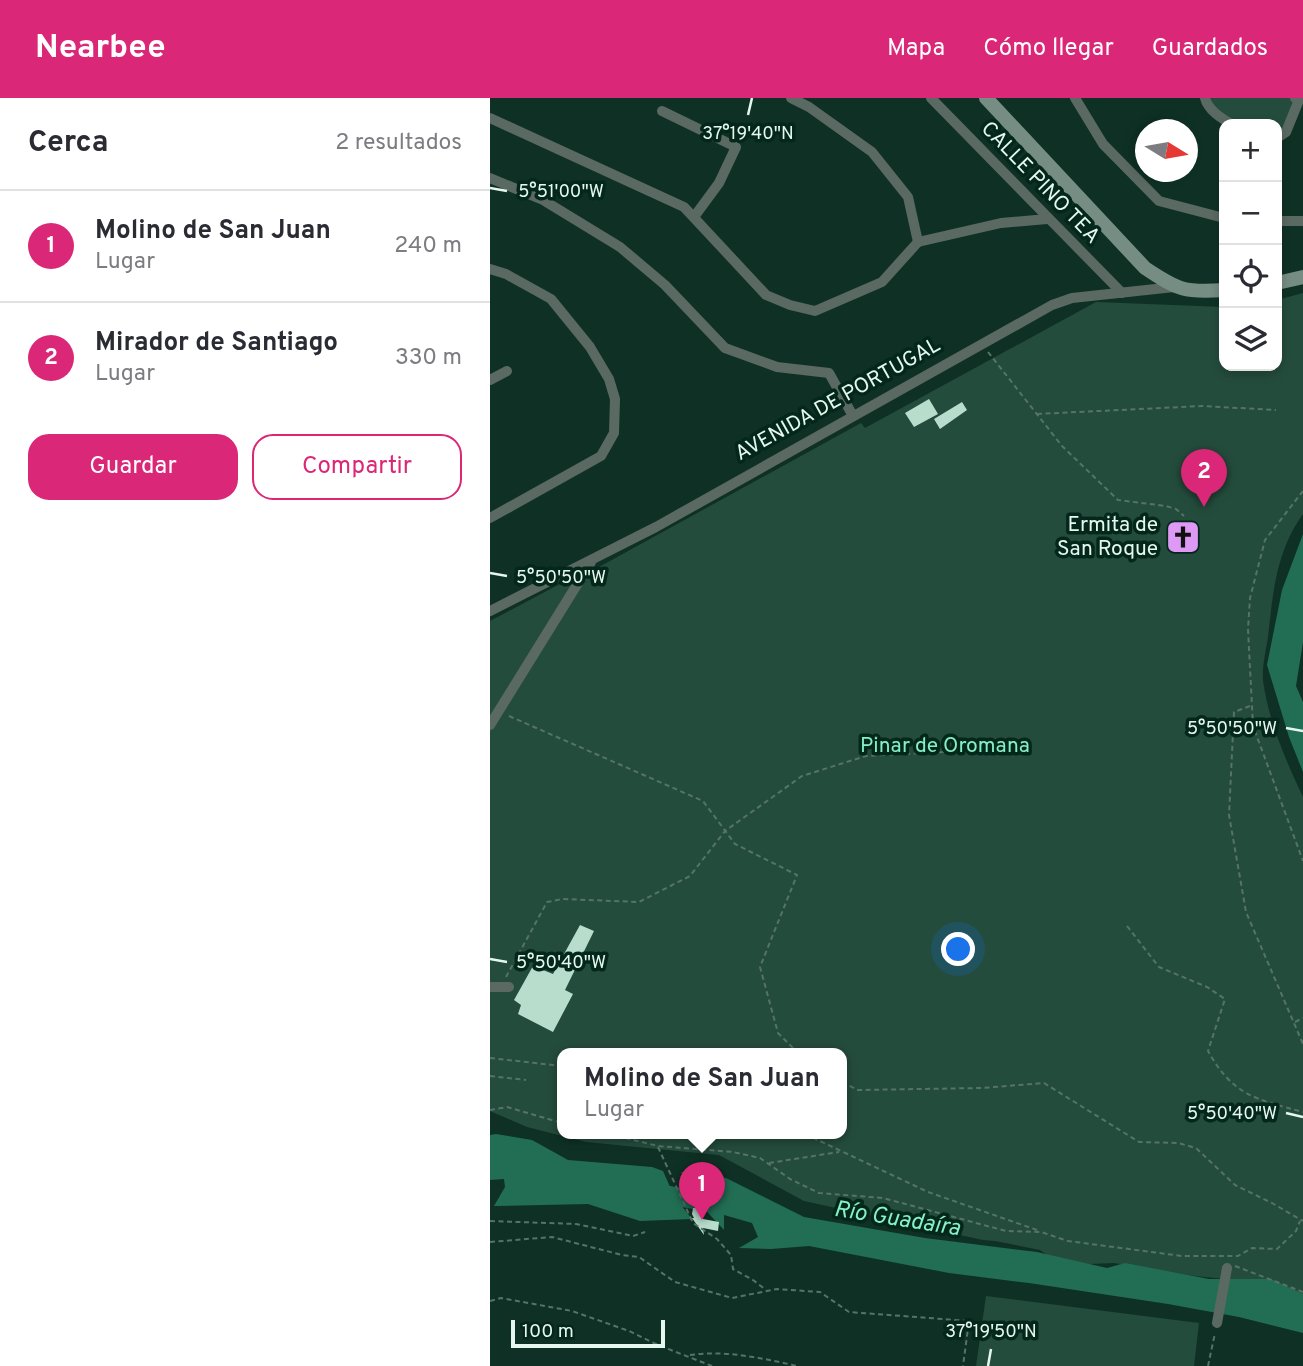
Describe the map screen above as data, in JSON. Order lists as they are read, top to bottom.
{
  "streets": {
    "street": ["CALLE PINO TEA", "AVENIDA DE PORTUGAL"]
  },
  "crossings": [
    ["CALLE PINO TEA", "AVENIDA DE PORTUGAL"]
  ],
  "water": ["Río Guadaíra"],
  "parks": ["Pinar de Oromana"],
  "places": {
    "church": ["Ermita de San Roque"]
  },
  "scale_bar": "100 m",
  "north": "right",
  "page": {
    "header": "Nearbee",
    "nav": ["Mapa", "Cómo llegar", "Guardados"],
    "heading": ["Cerca", "2 resultados"],
    "map_buttons": ["+", "−"],
    "list": [
      {
        "mark": "1",
        "name": "Molino de San Juan",
        "note": "Lugar",
        "value": "240 m"
      },
      {
        "mark": "2",
        "name": "Mirador de Santiago",
        "note": "Lugar",
        "value": "330 m"
      }
    ],
    "buttons": ["Guardar", "Compartir"],
    "pins": ["2", "1"],
    "popup": ["Molino de San Juan", "Lugar"],
    "scale": "100 m"
  },
  "coordinates": [
    "37°19'40\"N",
    "5°51'00\"W",
    "5°50'50\"W",
    "5°50'40\"W",
    "37°19'50\"N"
  ]
}
